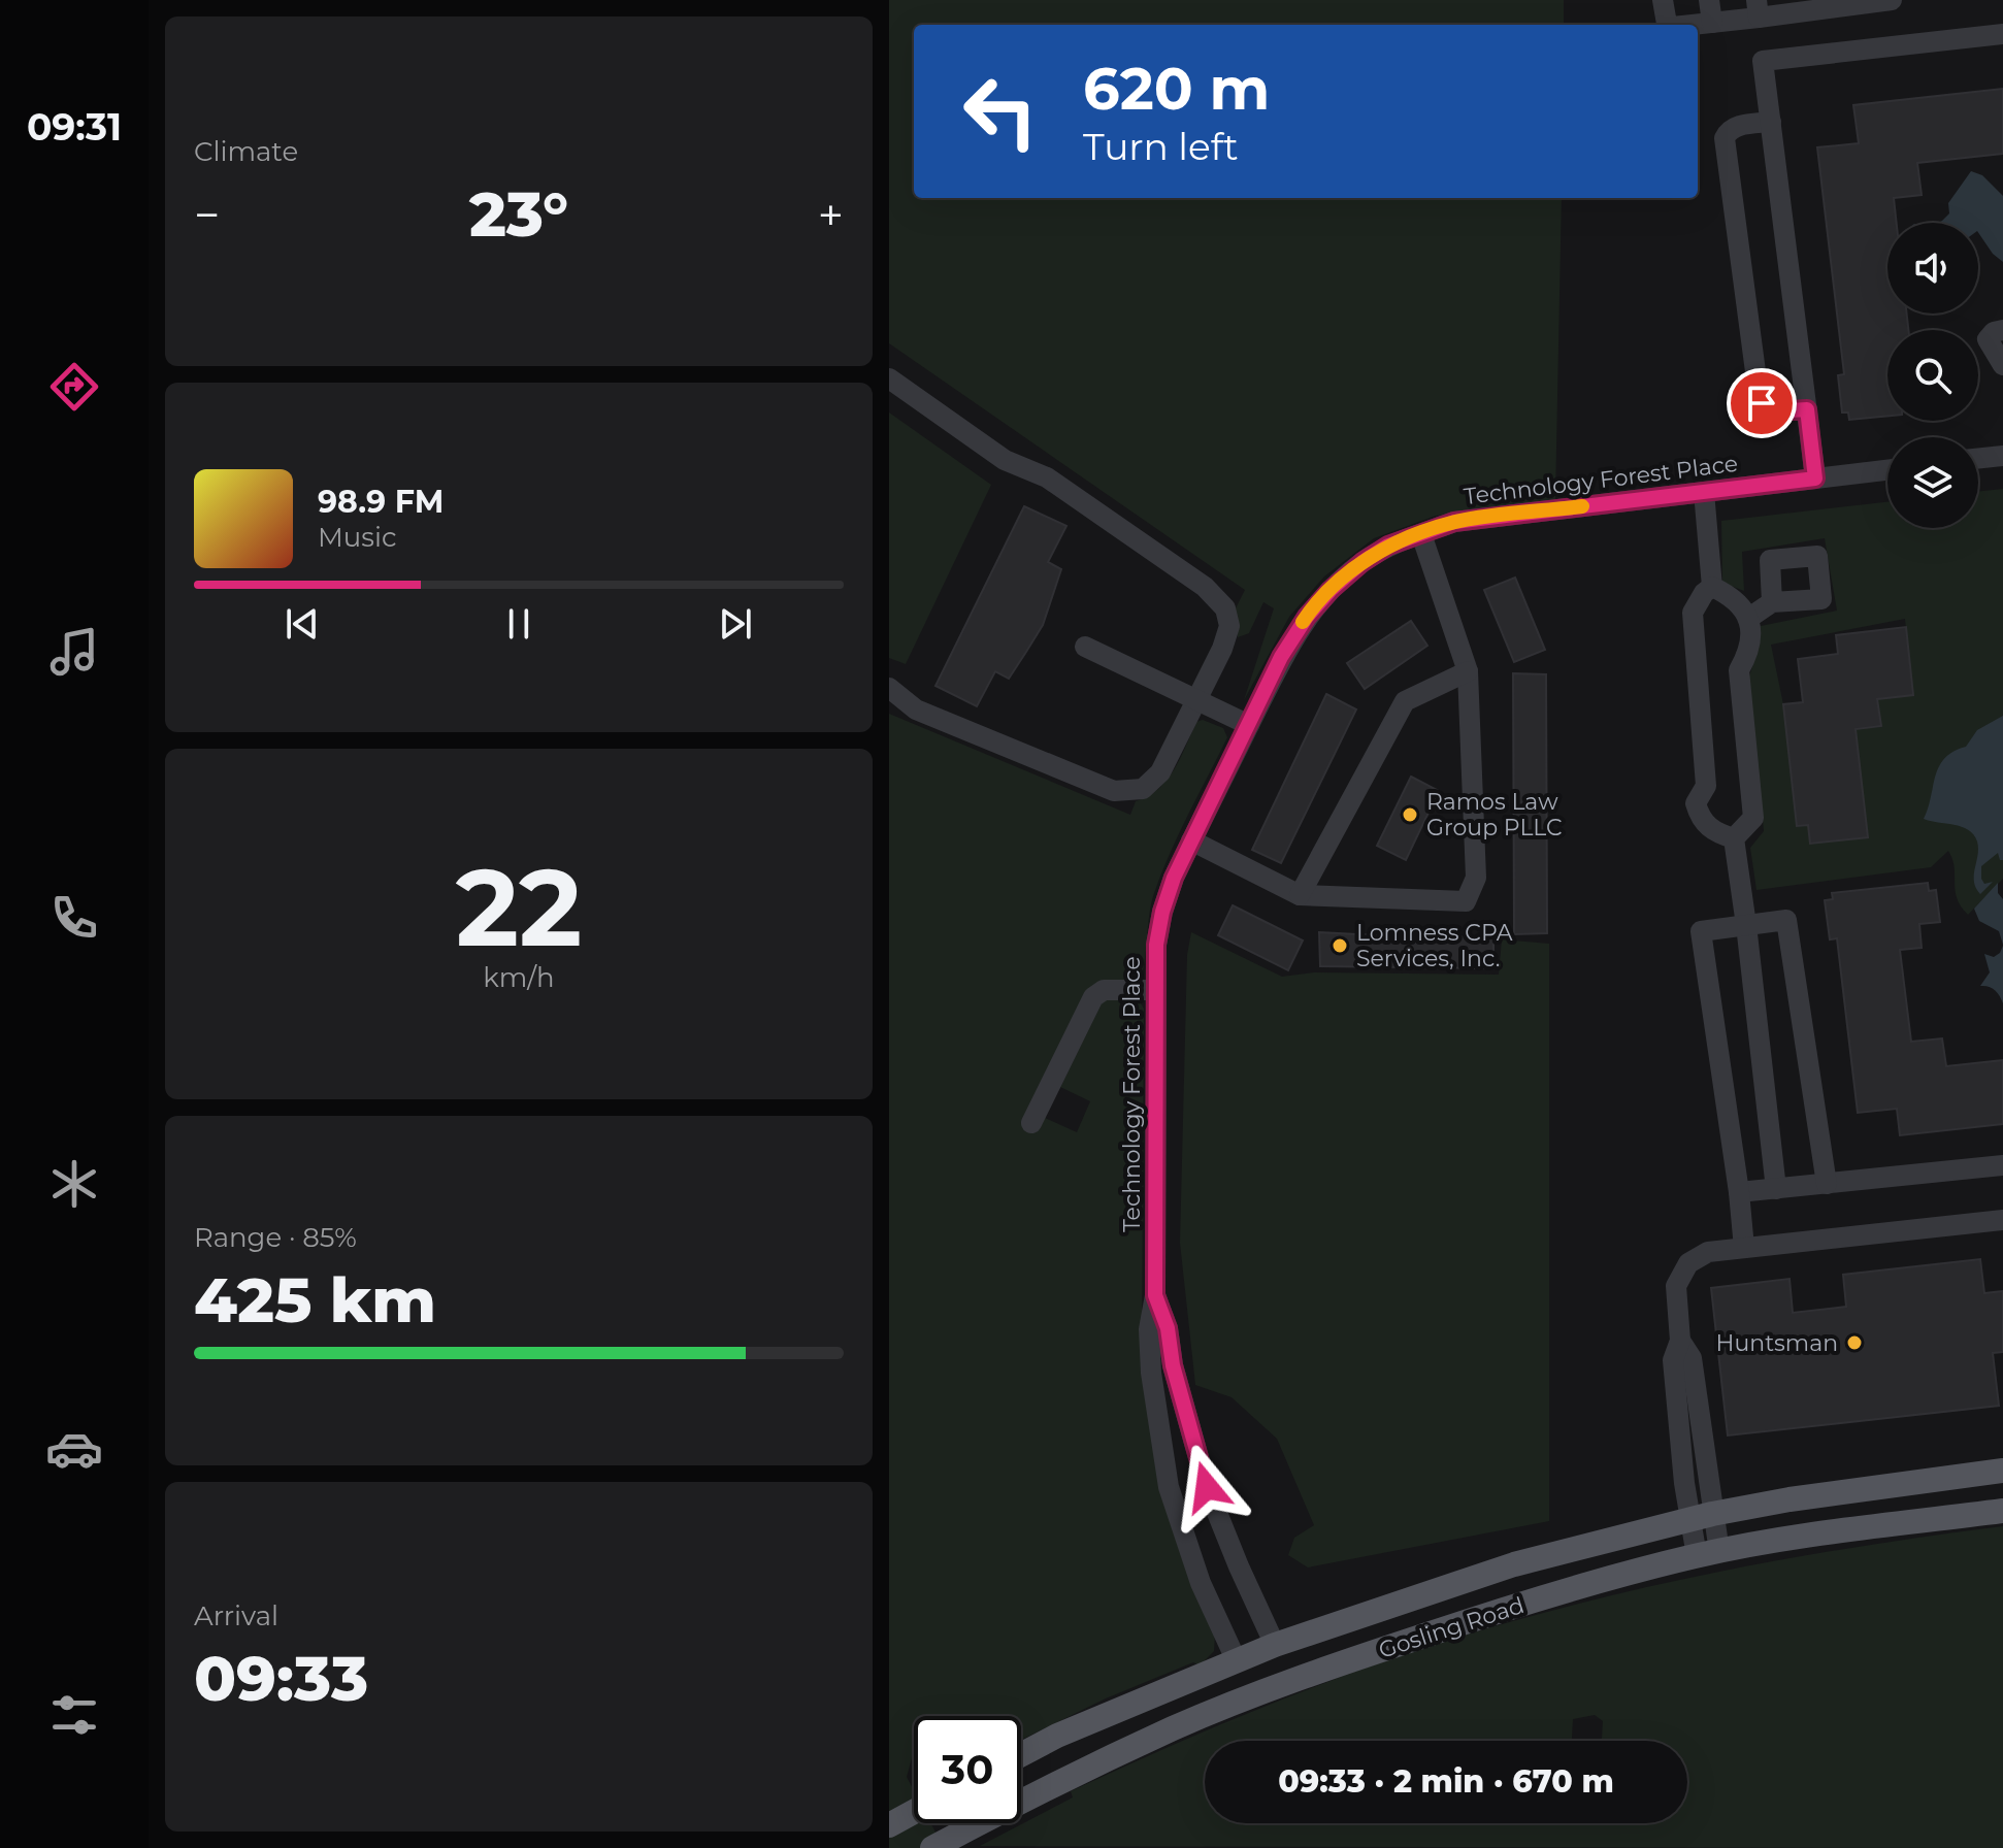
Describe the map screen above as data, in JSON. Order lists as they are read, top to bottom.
{
  "streets": {
    "main road": ["Gosling Road"],
    "street": ["Technology Forest Place"]
  },
  "crossings": [
    ["Technology Forest Place", "Gosling Road"]
  ],
  "places": ["Ramos Law Group PLLC", "Lomness CPA Services, Inc.", "Huntsman"],
  "page": {
    "tabs": "09:31",
    "tile": [
      "Climate",
      ["22", "km/h"],
      ["Range · 85%", "425 km"],
      ["Arrival", "09:33"]
    ],
    "turn": ["620 m", "Turn left"],
    "heat": ["−", "23°", "+"],
    "song": ["98.9 FM", "Music"],
    "limit": "30",
    "trip": "09:33 · 2 min · 670 m"
  }
}
